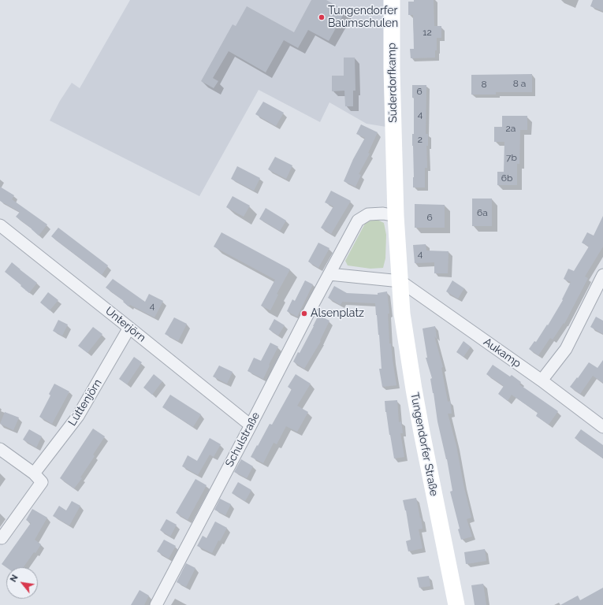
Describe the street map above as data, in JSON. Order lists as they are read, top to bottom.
{
  "streets": {
    "main road": ["Süderdorfkamp", "Tungendorfer Straße"],
    "street": [
      "Unterjörn",
      "Aukamp",
      "Lüttenjörn",
      "Schulstraße"
    ]
  },
  "crossings": [
    ["Unterjörn", "Lüttenjörn"],
    ["Unterjörn", "Schulstraße"],
    ["Aukamp", "Tungendorfer Straße"]
  ],
  "places": ["Tungendorfer Baumschulen", "Alsenplatz"],
  "house_numbers": [
    "12",
    "8 a",
    "8",
    "6",
    "4",
    "2a",
    "2",
    "7b",
    "6b",
    "6a",
    "6",
    "4",
    "4"
  ],
  "north": "top left"
}
